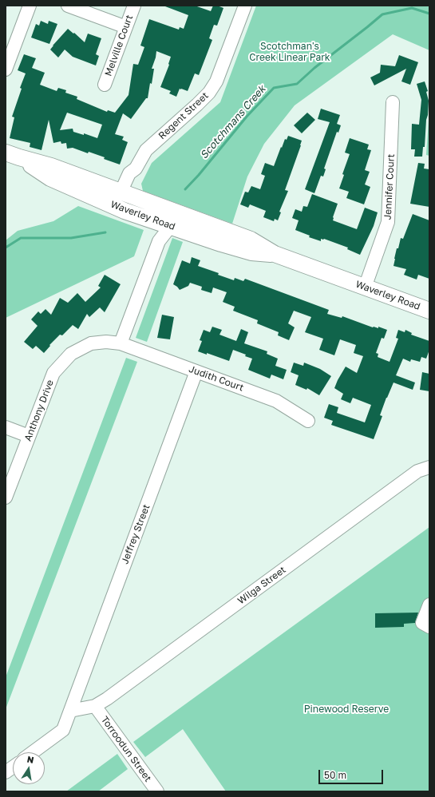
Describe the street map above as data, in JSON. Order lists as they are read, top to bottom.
{
  "streets": {
    "main road": ["Waverley Road"],
    "street": [
      "Melville Court",
      "Regent Street",
      "Jennifer Court",
      "Judith Court",
      "Anthony Drive",
      "Jeffrey Street",
      "Wilga Street",
      "Torroodun Street"
    ]
  },
  "crossings": [
    ["Regent Street", "Waverley Road"],
    ["Jennifer Court", "Waverley Road"],
    ["Judith Court", "Anthony Drive"],
    ["Judith Court", "Jeffrey Street"],
    ["Wilga Street", "Torroodun Street"]
  ],
  "water": ["Scotchmans Creek"],
  "parks": ["Scotchman's Creek Linear Park", "Pinewood Reserve"],
  "scale_bar": "50 m",
  "north": "top"
}
